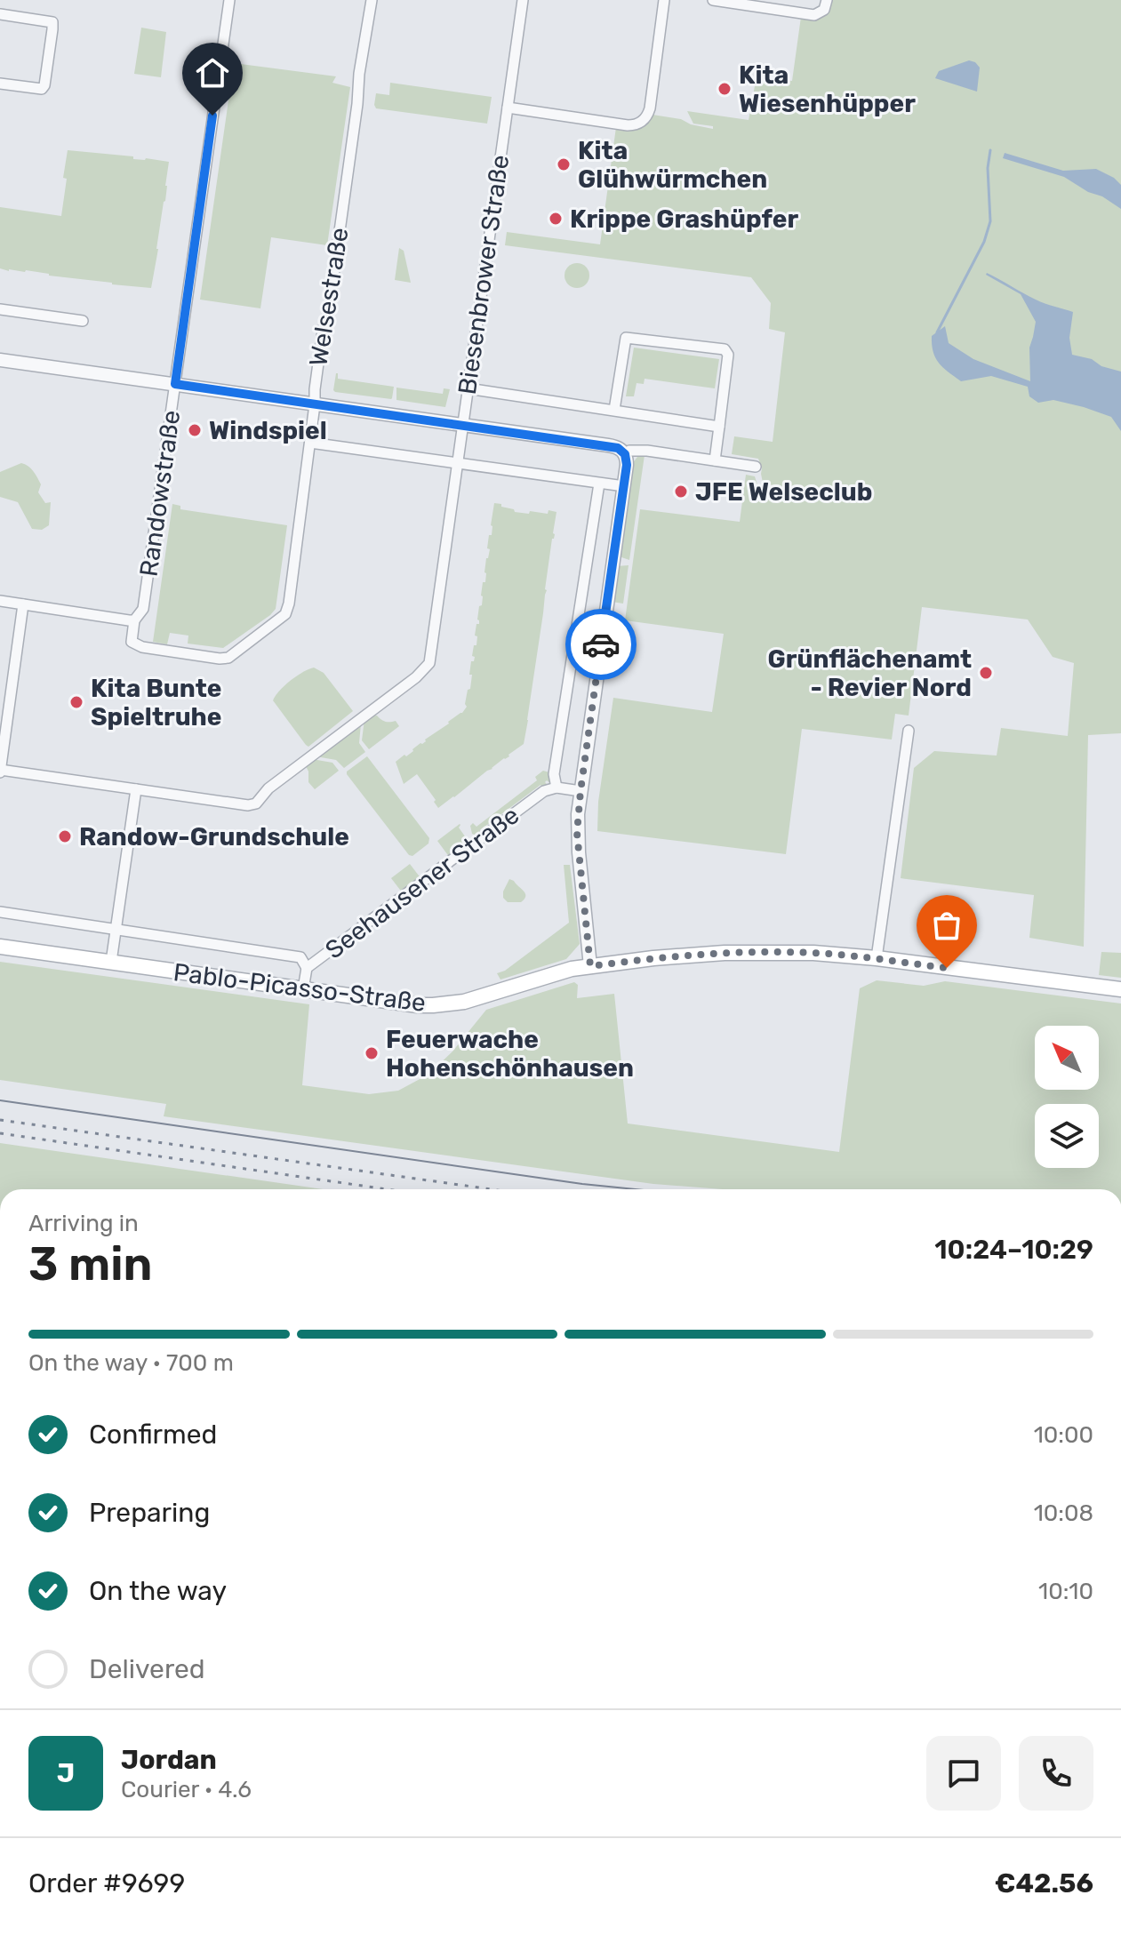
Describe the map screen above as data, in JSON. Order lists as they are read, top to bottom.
{
  "streets": {
    "main road": ["Pablo-Picasso-Straße"],
    "street": [
      "Biesenbrower Straße",
      "Welsestraße",
      "Randowstraße",
      "Seehausener Straße"
    ]
  },
  "crossings": [
    ["Welsestraße", "Randowstraße"],
    ["Seehausener Straße", "Pablo-Picasso-Straße"]
  ],
  "places": [
    "Kita Wiesenhüpper",
    "Kita Glühwürmchen",
    "Krippe Grashüpfer",
    "Windspiel",
    "JFE Welseclub",
    "Grünflächenamt - Revier Nord",
    "Kita Bunte Spieltruhe",
    "Randow-Grundschule",
    "Feuerwache Hohenschönhausen"
  ],
  "north": "top left",
  "page": {
    "heading": ["3 min", "Arriving in", "10:24–10:29"],
    "panel": [
      "Jordan",
      "Courier · 4.6",
      "Order #9699",
      "€42.56"
    ],
    "bar": "On the way · 700 m",
    "list": [
      ["Confirmed", "10:00"],
      ["Preparing", "10:08"],
      ["On the way", "10:10"],
      "Delivered"
    ],
    "round": "J"
  }
}
